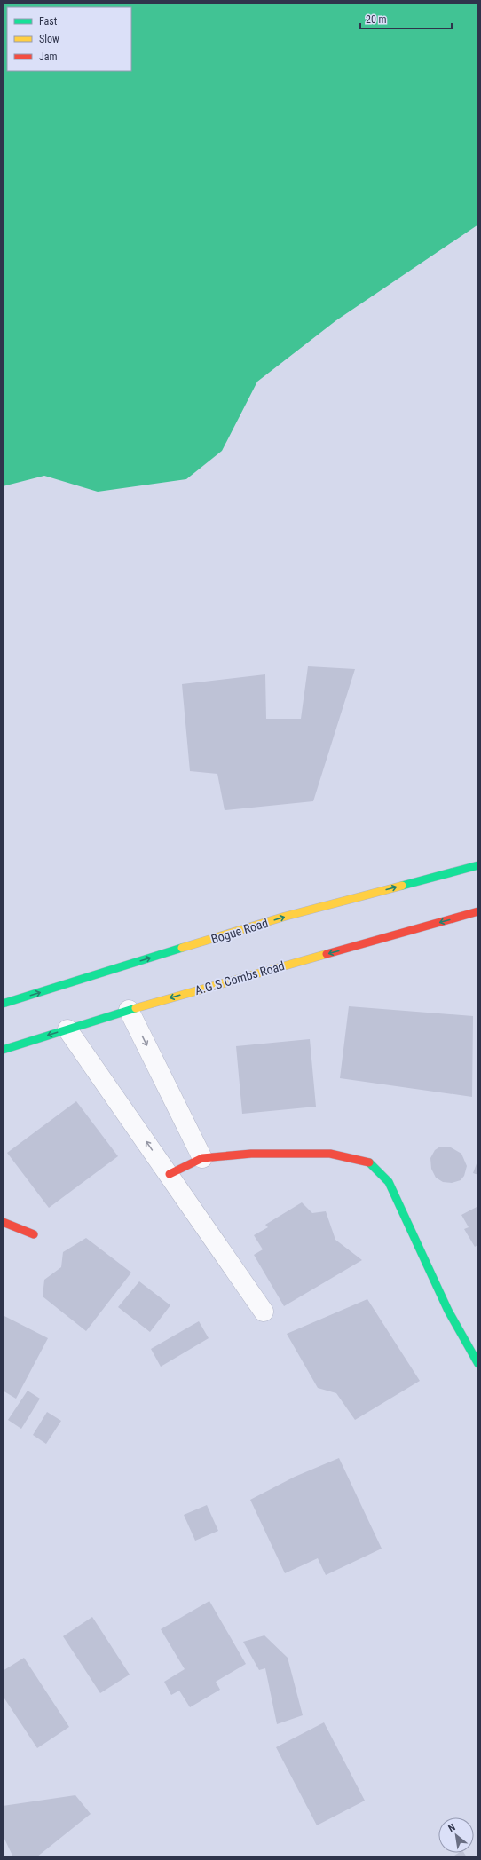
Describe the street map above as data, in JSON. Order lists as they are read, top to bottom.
{
  "streets": {
    "main road": ["Bogue Road", "A.G.S Combs Road"]
  },
  "one_way": ["Bogue Road", "A.G.S Combs Road"],
  "legend": ["Fast", "Slow", "Jam"],
  "scale_bar": "20 m",
  "north": "top left"
}
